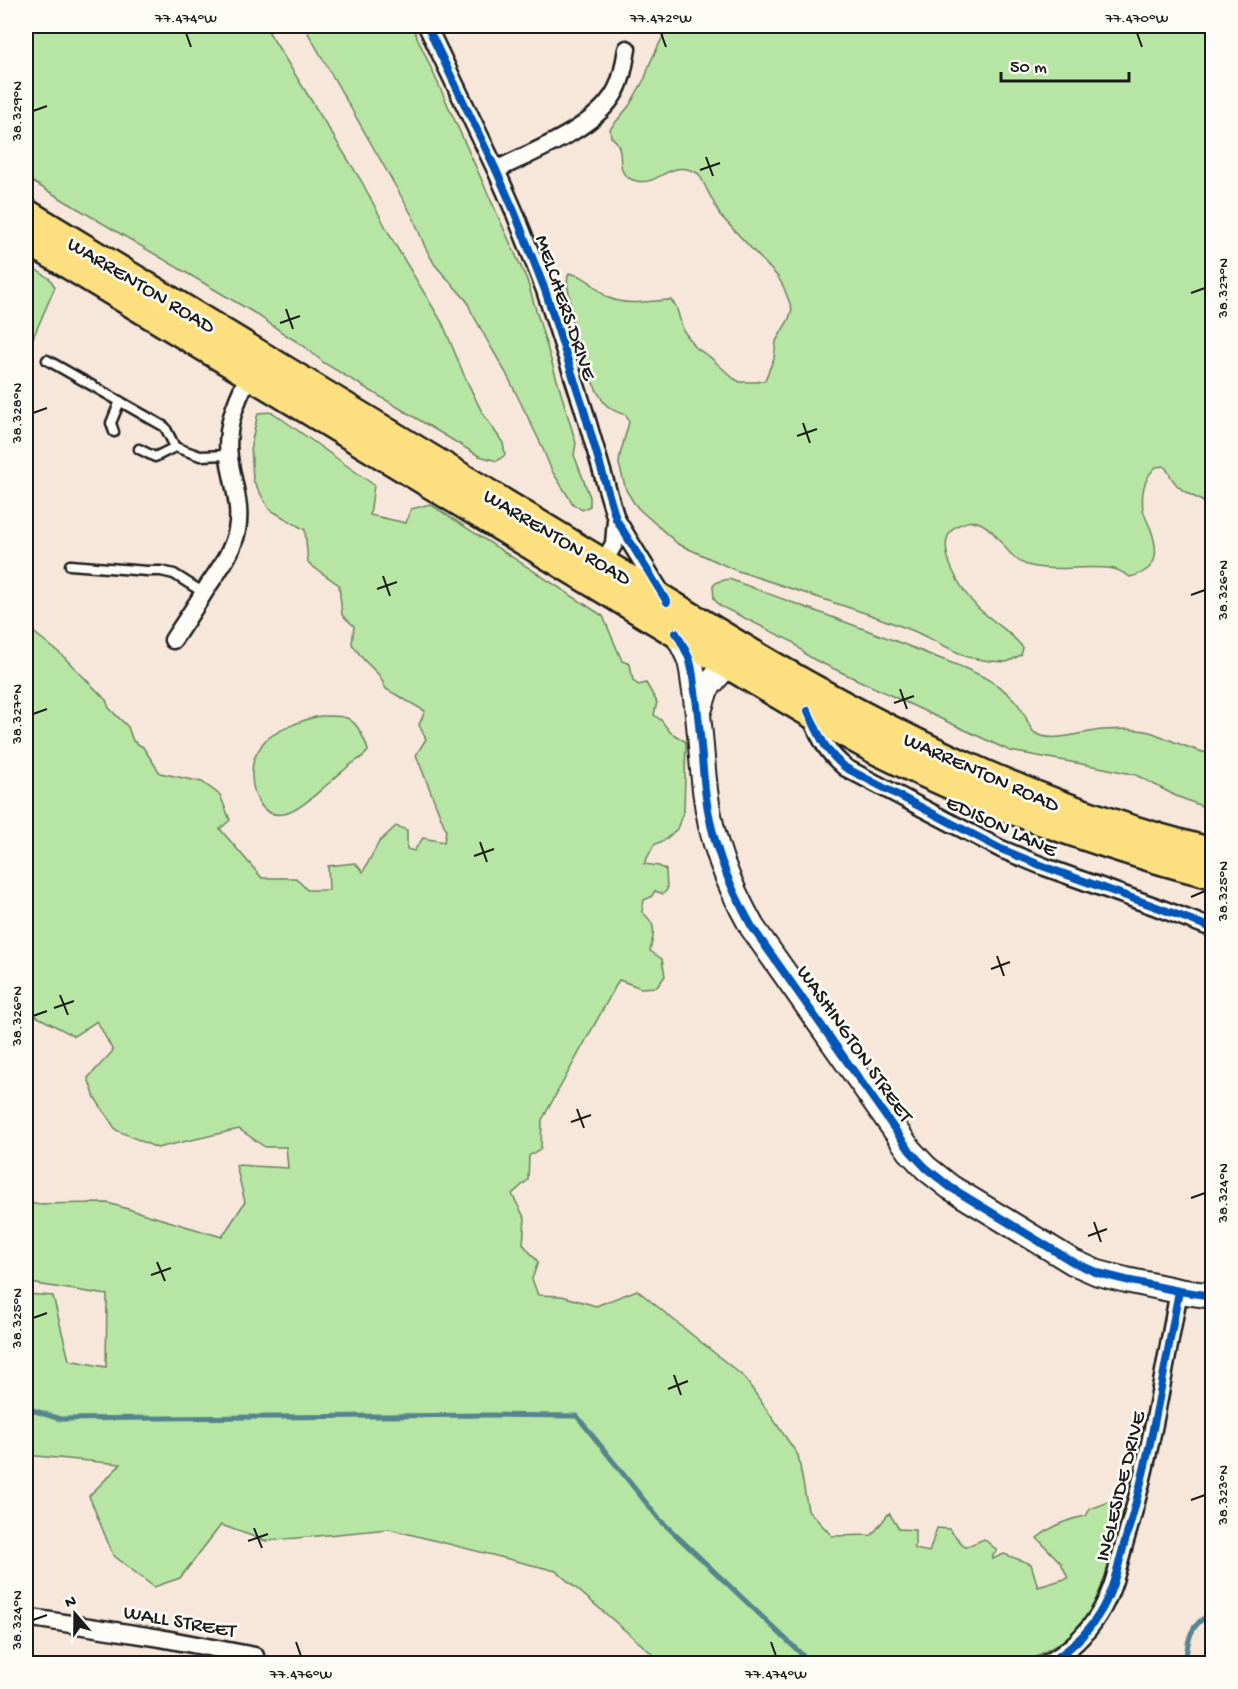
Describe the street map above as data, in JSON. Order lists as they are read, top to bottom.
{
  "streets": {
    "main road": ["WARRENTON ROAD"],
    "street": [
      "MELCHERS DRIVE",
      "EDISON LANE",
      "WASHINGTON STREET",
      "INGLESIDE DRIVE",
      "WALL STREET"
    ]
  },
  "crossings": [
    ["WARRENTON ROAD", "MELCHERS DRIVE"],
    ["WARRENTON ROAD", "EDISON LANE"],
    ["WARRENTON ROAD", "WASHINGTON STREET"],
    ["WASHINGTON STREET", "INGLESIDE DRIVE"]
  ],
  "scale_bar": "50 m",
  "north": "top",
  "coordinates": [
    "77.474°W",
    "77.472°W",
    "77.470°W",
    "38.329°N",
    "38.327°N",
    "38.328°N",
    "38.326°N",
    "38.325°N",
    "38.324°N",
    "38.323°N",
    "77.476°W"
  ]
}
